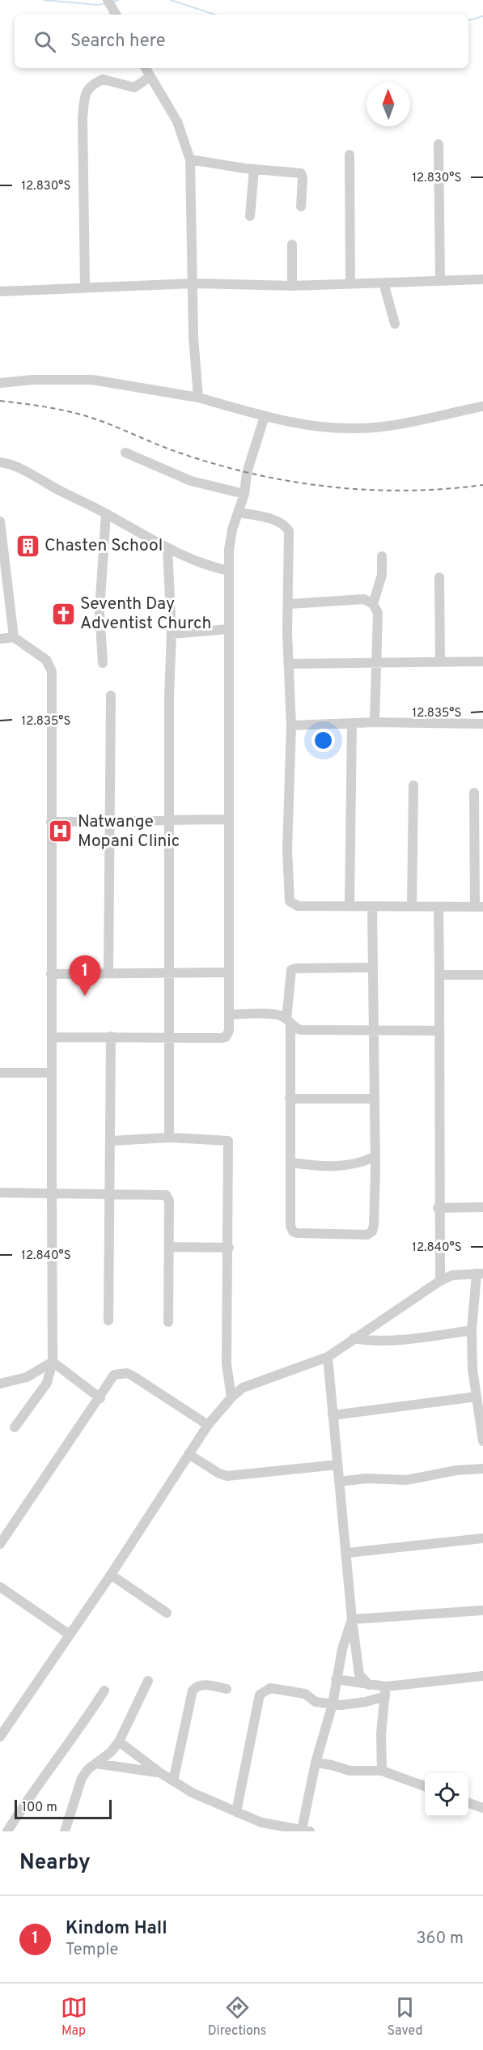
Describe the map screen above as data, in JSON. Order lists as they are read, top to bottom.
{
  "places": {
    "building": ["Chasten School"],
    "church": ["Seventh Day Adventist Church"],
    "hospital": ["Natwange Mopani Clinic"]
  },
  "scale_bar": "100 m",
  "north": "top",
  "page": {
    "search": "Search here",
    "pins": "1",
    "scale": "100 m",
    "heading": "Nearby",
    "list": [
      {
        "mark": "1",
        "name": "Kindom Hall",
        "note": "Temple",
        "value": "360 m"
      }
    ],
    "nav": ["Map", "Directions", "Saved"]
  },
  "coordinates": ["12.830°S", "12.835°S", "12.840°S"]
}
